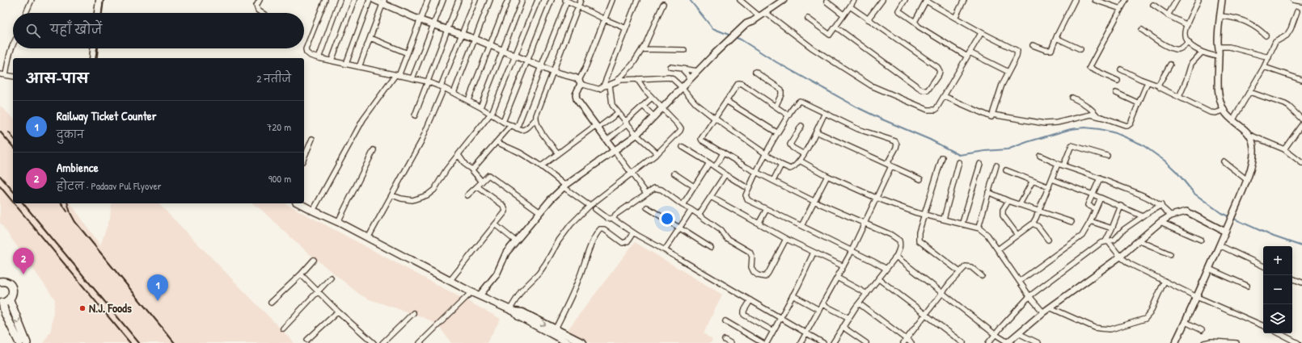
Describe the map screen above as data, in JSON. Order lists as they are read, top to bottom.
{
  "places": ["N.J. Foods"],
  "page": {
    "search": "यहाँ खोजें",
    "heading": ["आस-पास", "2 नतीजे"],
    "list": [
      {
        "mark": "1",
        "name": "Railway Ticket Counter",
        "note": "दुकान",
        "value": "720 m"
      },
      {
        "mark": "2",
        "name": "Ambience",
        "note": "होटल · Padaav Pul Flyover",
        "value": "900 m"
      }
    ],
    "map_buttons": ["+", "−"],
    "pins": ["2", "1"]
  }
}
